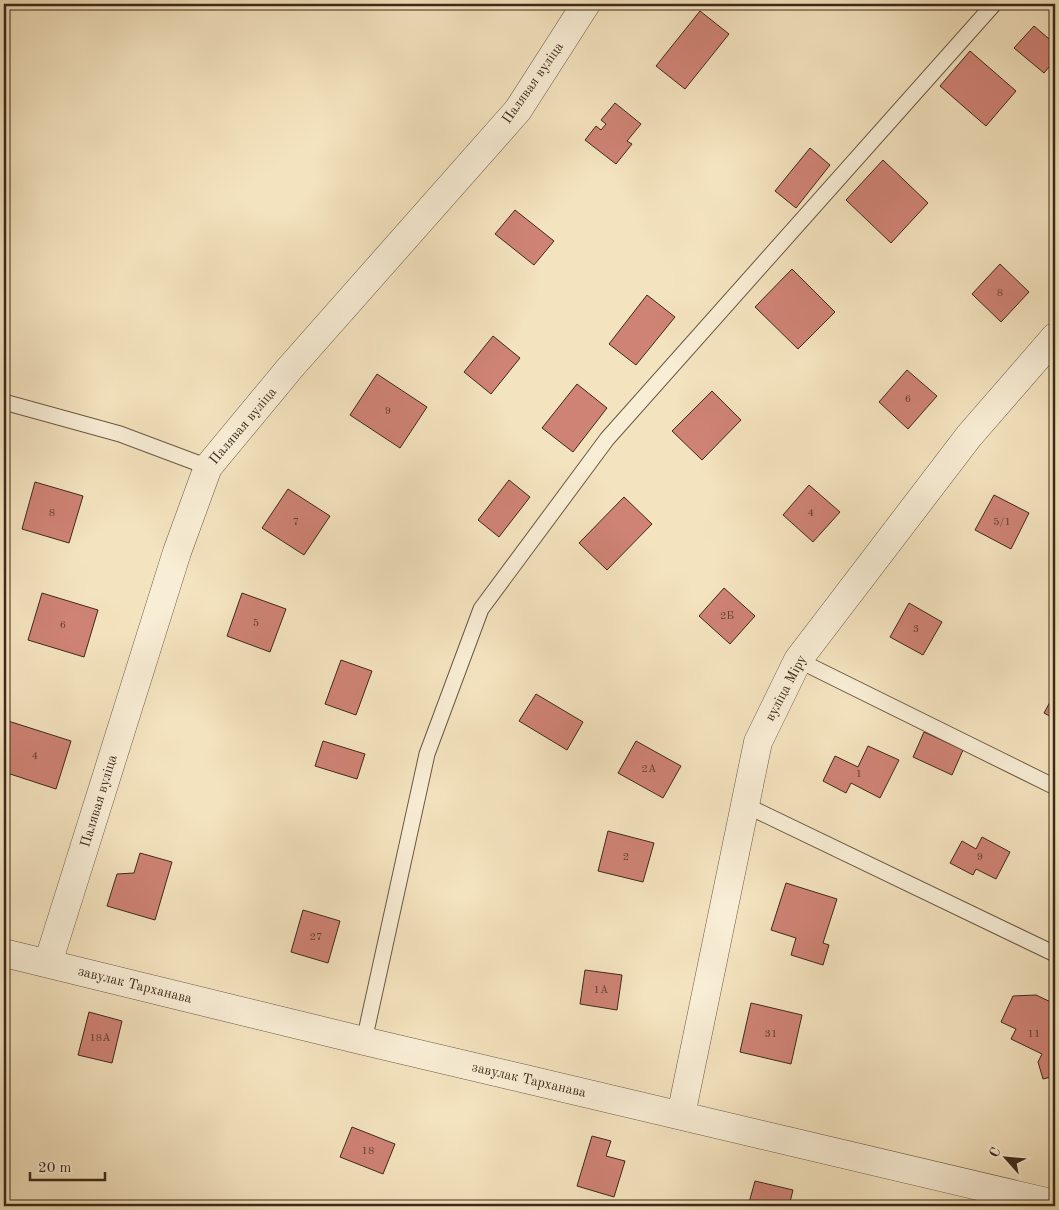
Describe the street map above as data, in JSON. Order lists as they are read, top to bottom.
{
  "streets": {
    "street": ["Палявая вуліца", "вуліца Міру", "завулак Тарханава"]
  },
  "crossings": [
    ["Палявая вуліца", "завулак Тарханава"],
    ["вуліца Міру", "завулак Тарханава"]
  ],
  "house_numbers": [
    "8",
    "6",
    "9",
    "8",
    "4",
    "7",
    "5/1",
    "2Б",
    "5",
    "6",
    "3",
    "4",
    "2А",
    "1",
    "2",
    "9",
    "27",
    "1А",
    "31",
    "11",
    "18А",
    "18"
  ],
  "scale_bar": "20 m",
  "north": "top left"
}
